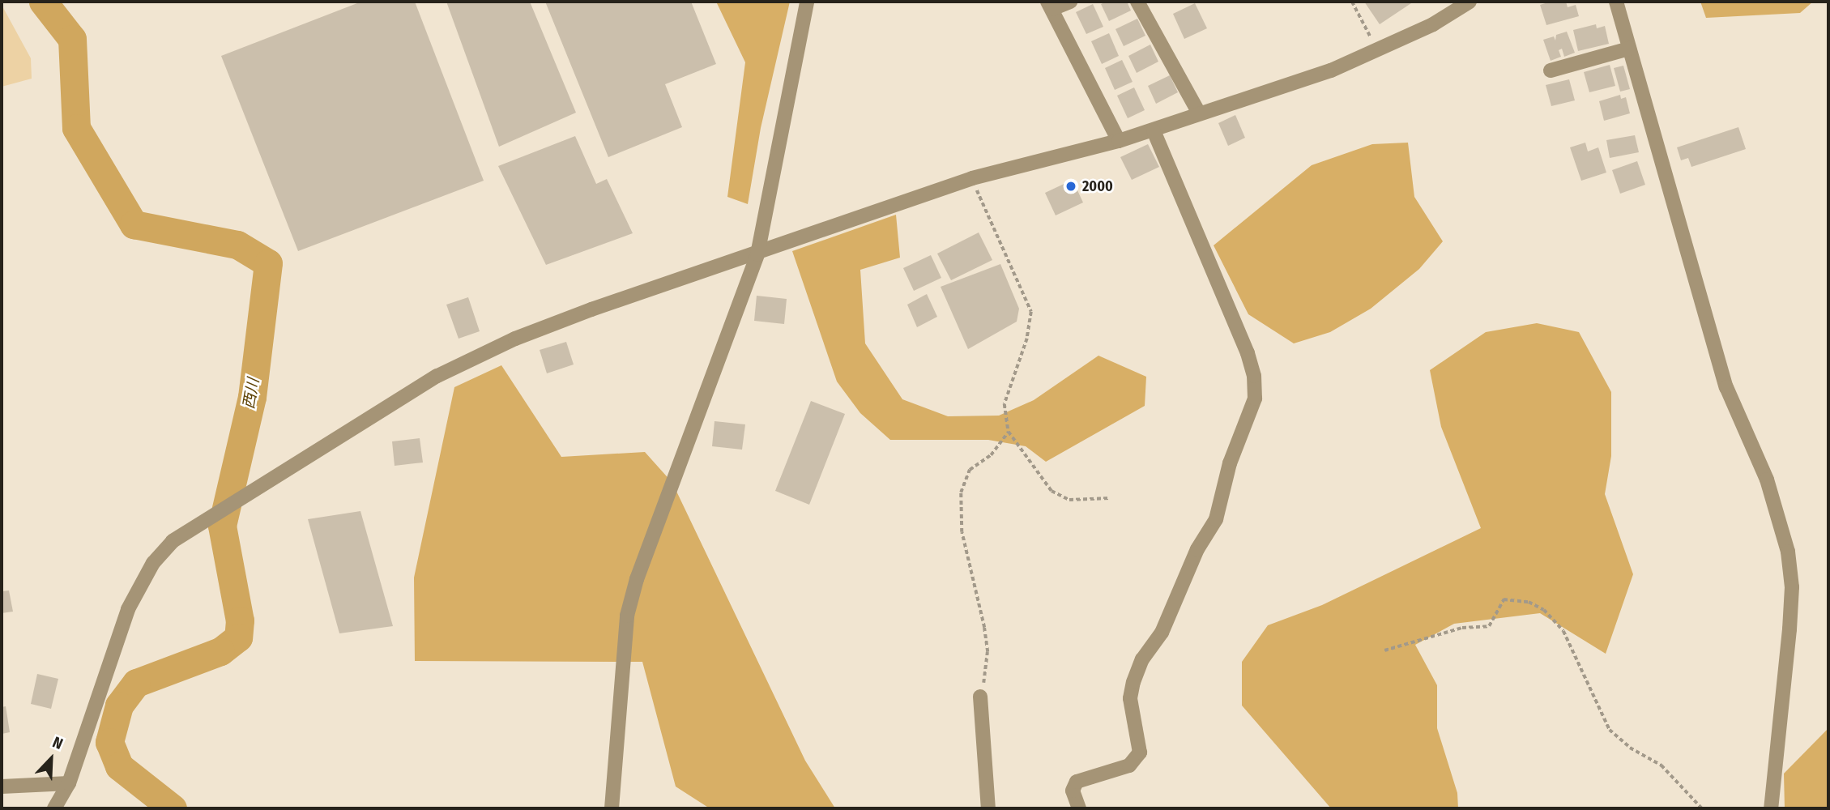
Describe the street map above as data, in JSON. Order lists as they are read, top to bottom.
{
  "water": ["西川"],
  "places": ["2000"],
  "north": "top right"
}
